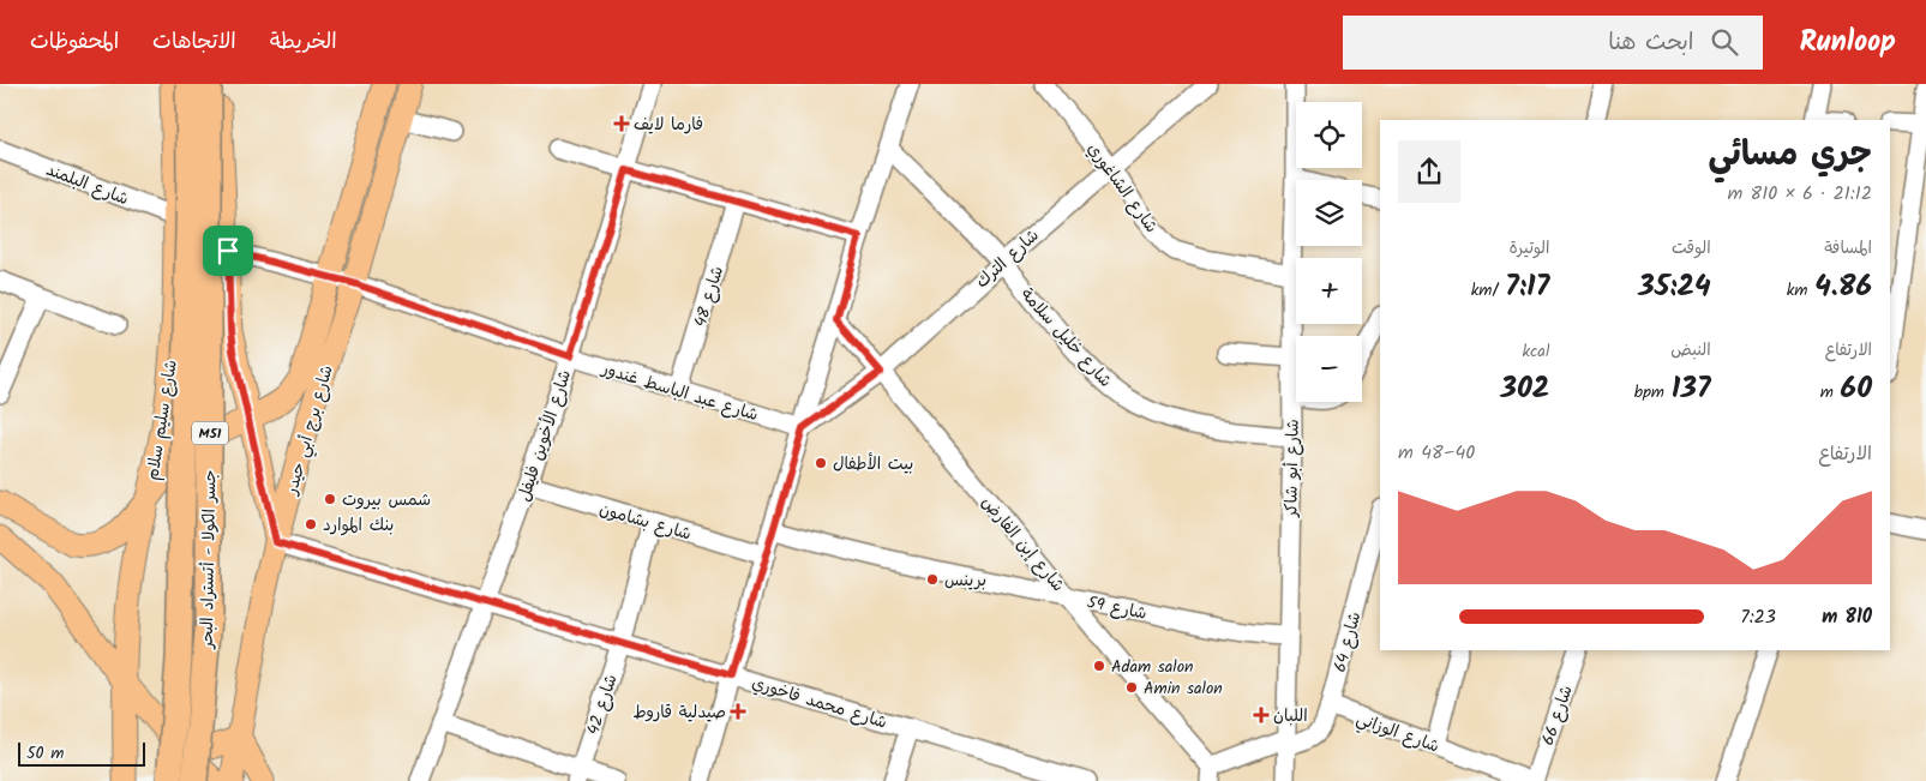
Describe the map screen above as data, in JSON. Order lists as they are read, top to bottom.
{
  "streets": {
    "highway": ["M51", "جسر الكولا - أتستراد البحر"],
    "main road": ["شارع سليم سلام", "شارع برج أبي حيدر"],
    "street": [
      "شارع البلمند",
      "شارع الشاغوري",
      "شارع الترك",
      "شارع 48",
      "شارع خليل سلامة",
      "شارع عبد الباسط غندور",
      "شارع الأخوين فليفل",
      "شارع أبو شاكر",
      "شارع بشامون",
      "شارع إبن الفارض",
      "شارع 59",
      "شارع 64",
      "شارع محمد فاخوري",
      "شارع 42",
      "شارع 66",
      "شارع الوزاني"
    ]
  },
  "crossings": [
    ["شارع البلمند", "شارع سليم سلام"],
    ["شارع الشاغوري", "شارع الترك"],
    ["شارع الشاغوري", "شارع أبو شاكر"],
    ["شارع الترك", "شارع خليل سلامة"],
    ["شارع الترك", "شارع عبد الباسط غندور"],
    ["شارع الترك", "شارع إبن الفارض"],
    ["شارع 48", "شارع عبد الباسط غندور"],
    ["شارع خليل سلامة", "شارع أبو شاكر"],
    ["شارع عبد الباسط غندور", "شارع برج أبي حيدر"],
    ["شارع عبد الباسط غندور", "شارع الأخوين فليفل"],
    ["شارع سليم سلام", "شارع برج أبي حيدر"],
    ["شارع برج أبي حيدر", "شارع محمد فاخوري"],
    ["شارع الأخوين فليفل", "شارع بشامون"],
    ["شارع الأخوين فليفل", "شارع محمد فاخوري"],
    ["شارع أبو شاكر", "شارع إبن الفارض"],
    ["شارع أبو شاكر", "شارع 59"],
    ["شارع بشامون", "شارع 42"],
    ["شارع إبن الفارض", "شارع 59"],
    ["شارع 64", "شارع الوزاني"],
    ["شارع محمد فاخوري", "شارع 42"],
    ["شارع 66", "شارع الوزاني"]
  ],
  "places": {
    "health": ["فارما لايف", "صيدلية قاروط", "اللبان"],
    "other": [
      "بيت الأطفال",
      "شمس بيروت",
      "بنك الموارد",
      "برينس",
      "Adam salon",
      "Amin salon"
    ]
  },
  "scale_bar": "50 m",
  "page": {
    "header": "Runloop",
    "search": "ابحث هنا",
    "nav": ["الخريطة", "الاتجاهات", "المحفوظات"],
    "map_buttons": ["+", "−"],
    "heading": ["جري مسائي", "21:12 · 6 × 810 m"],
    "stats": [
      ["المسافة", "4.86 km"],
      ["الوقت", "35:24"],
      ["الوتيرة", "7:17 /km"],
      ["الارتفاع", "60 m"],
      ["النبض", "137 bpm"],
      ["kcal", "302"]
    ],
    "chart": ["الارتفاع", "40–48 m"],
    "list": [
      {
        "name": "810 m",
        "note": "7:23"
      }
    ],
    "scale": "50 m"
  }
}
